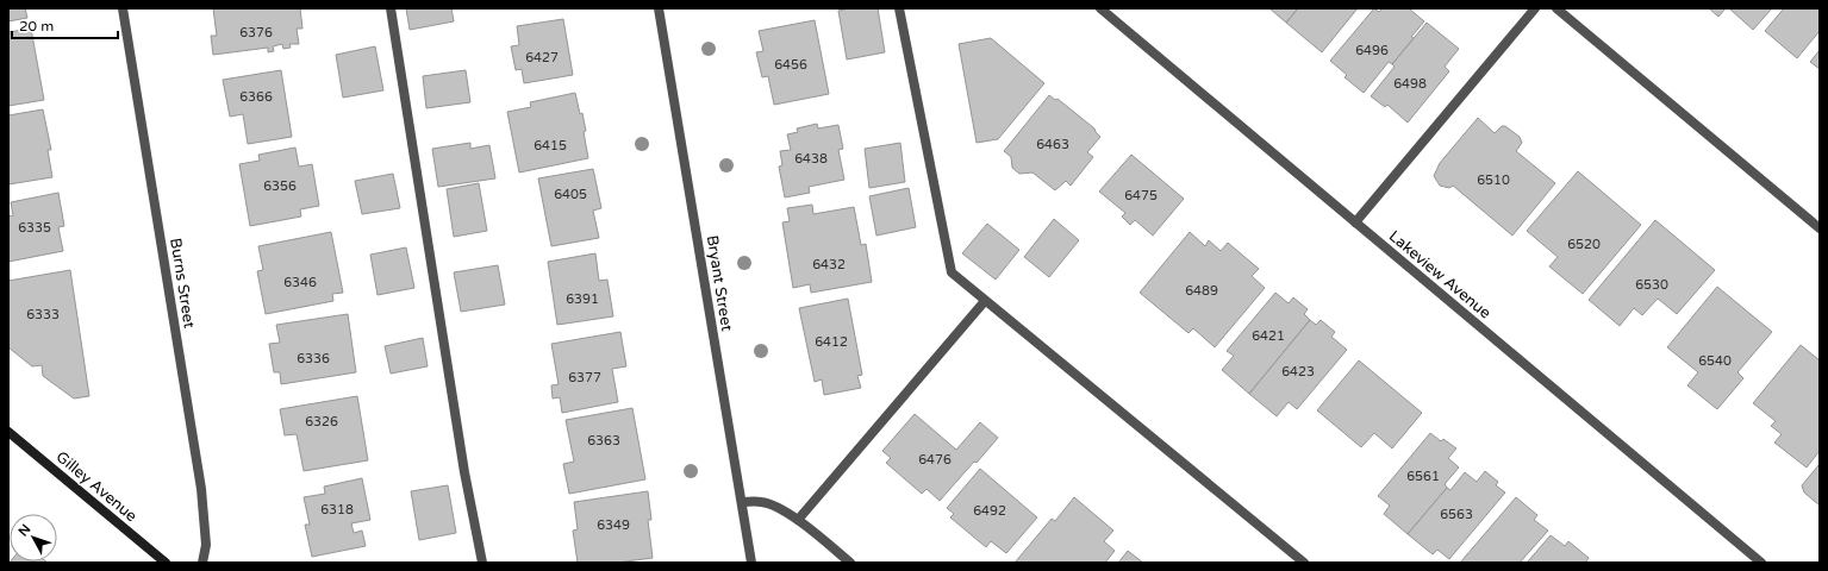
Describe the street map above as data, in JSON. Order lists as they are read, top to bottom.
{
  "streets": {
    "street": [
      "Lakeview Avenue",
      "Burns Street",
      "Bryant Street",
      "Gilley Avenue"
    ]
  },
  "house_numbers": [
    "6376",
    "6496",
    "6427",
    "6456",
    "6498",
    "6366",
    "6463",
    "6415",
    "6438",
    "6510",
    "6356",
    "6405",
    "6475",
    "6335",
    "6520",
    "6432",
    "6346",
    "6530",
    "6489",
    "6391",
    "6333",
    "6421",
    "6412",
    "6336",
    "6540",
    "6423",
    "6377",
    "6326",
    "6363",
    "6476",
    "6561",
    "6318",
    "6492",
    "6563",
    "6349"
  ],
  "scale_bar": "20 m",
  "north": "top left"
}
